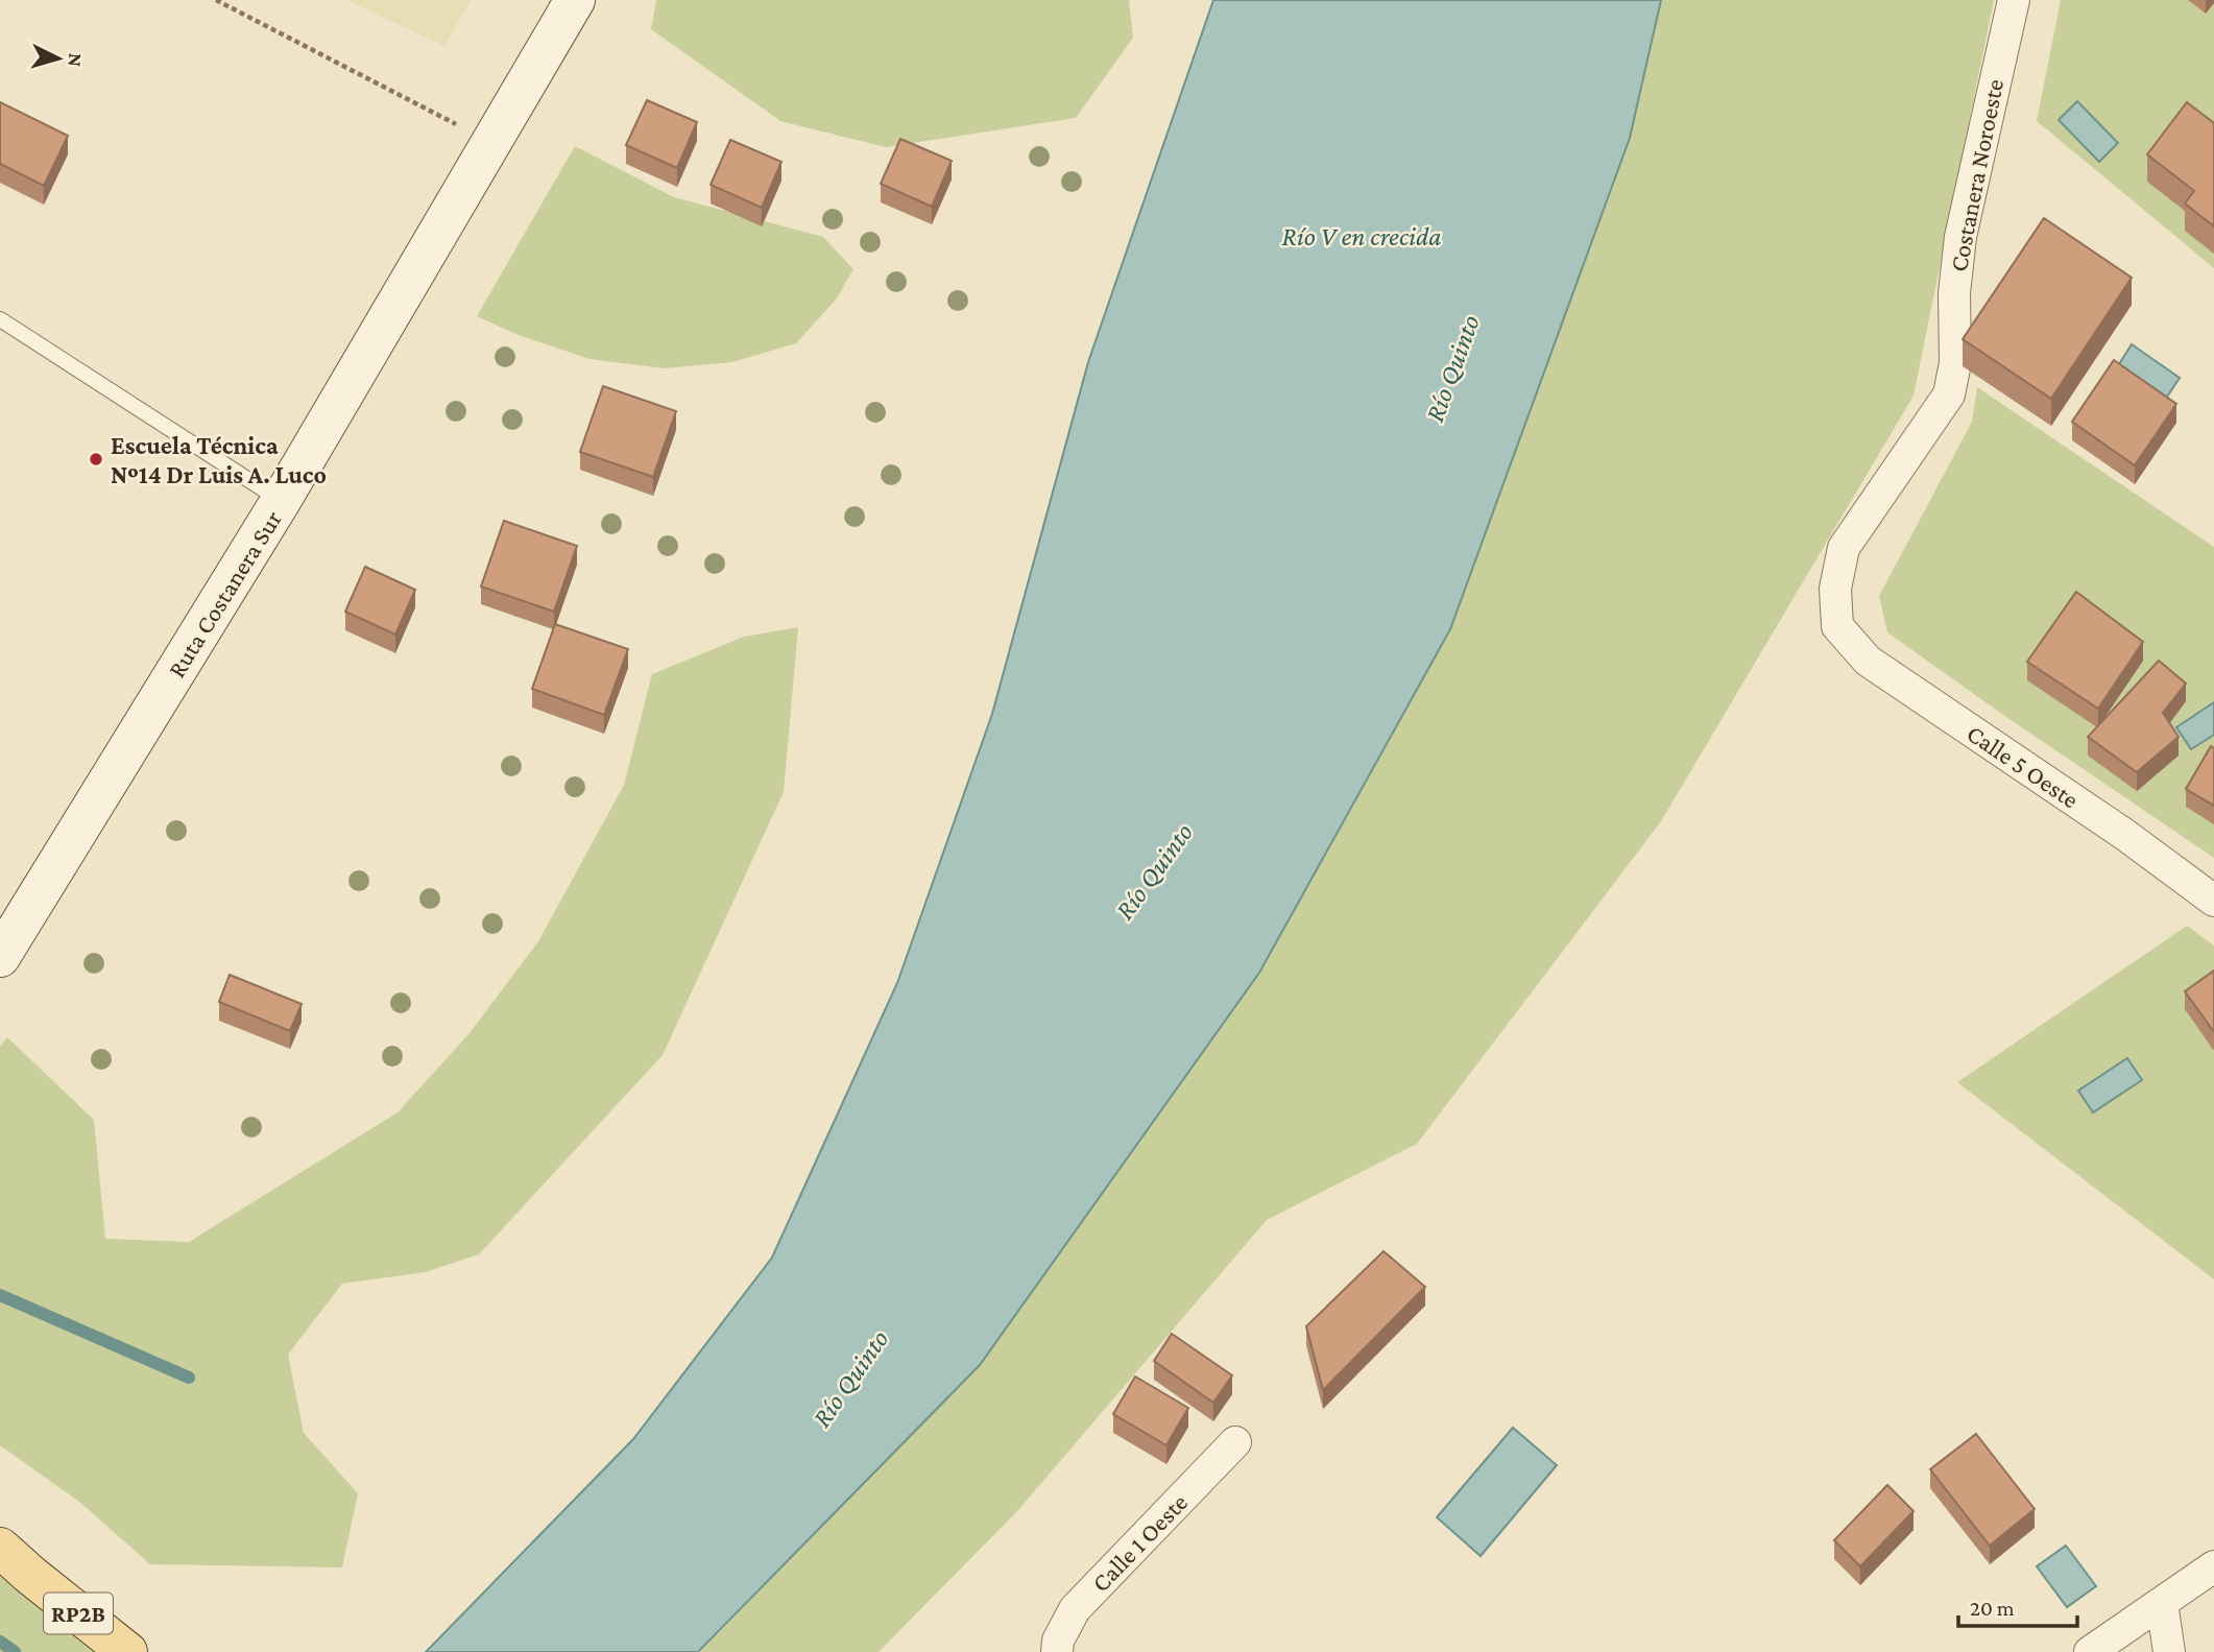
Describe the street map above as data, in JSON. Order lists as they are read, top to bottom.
{
  "streets": {
    "main road": ["Ruta Costanera Sur", "RP2B"],
    "street": ["Costanera Noroeste", "Calle 5 Oeste", "Calle 1 Oeste"]
  },
  "crossings": [
    ["Costanera Noroeste", "Calle 5 Oeste"]
  ],
  "water": ["Río V en crecida", "Río Quinto"],
  "places": ["Escuela Técnica Nº14 Dr Luis A. Luco"],
  "scale_bar": "20 m",
  "north": "right"
}
